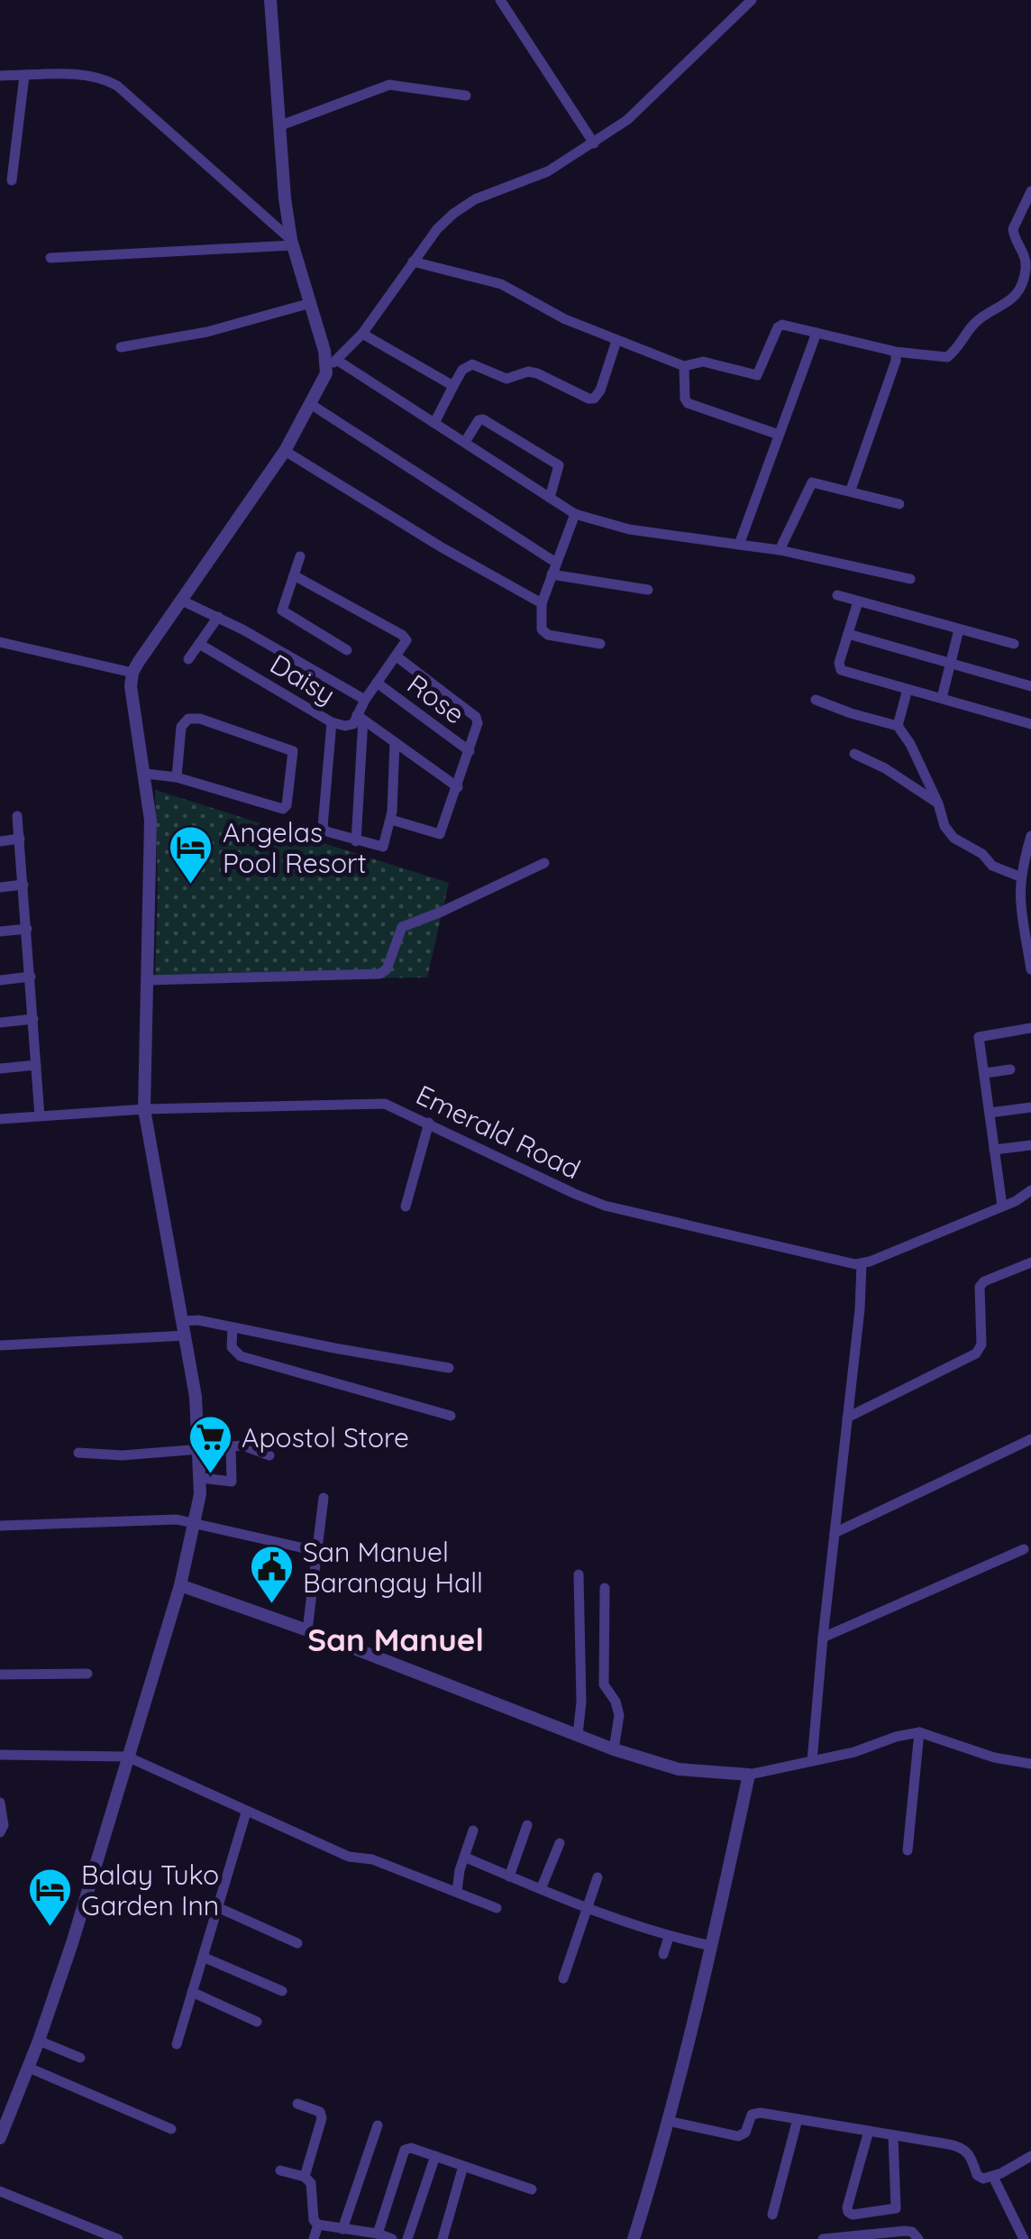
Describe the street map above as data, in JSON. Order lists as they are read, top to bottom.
{
  "streets": {
    "street": ["Daisy", "Rose", "Emerald Road"]
  },
  "districts": ["San Manuel"],
  "places": {
    "hotel": ["Angelas Pool Resort", "Balay Tuko Garden Inn"],
    "supermarket": ["Apostol Store"],
    "public building": ["San Manuel Barangay Hall"]
  }
}
